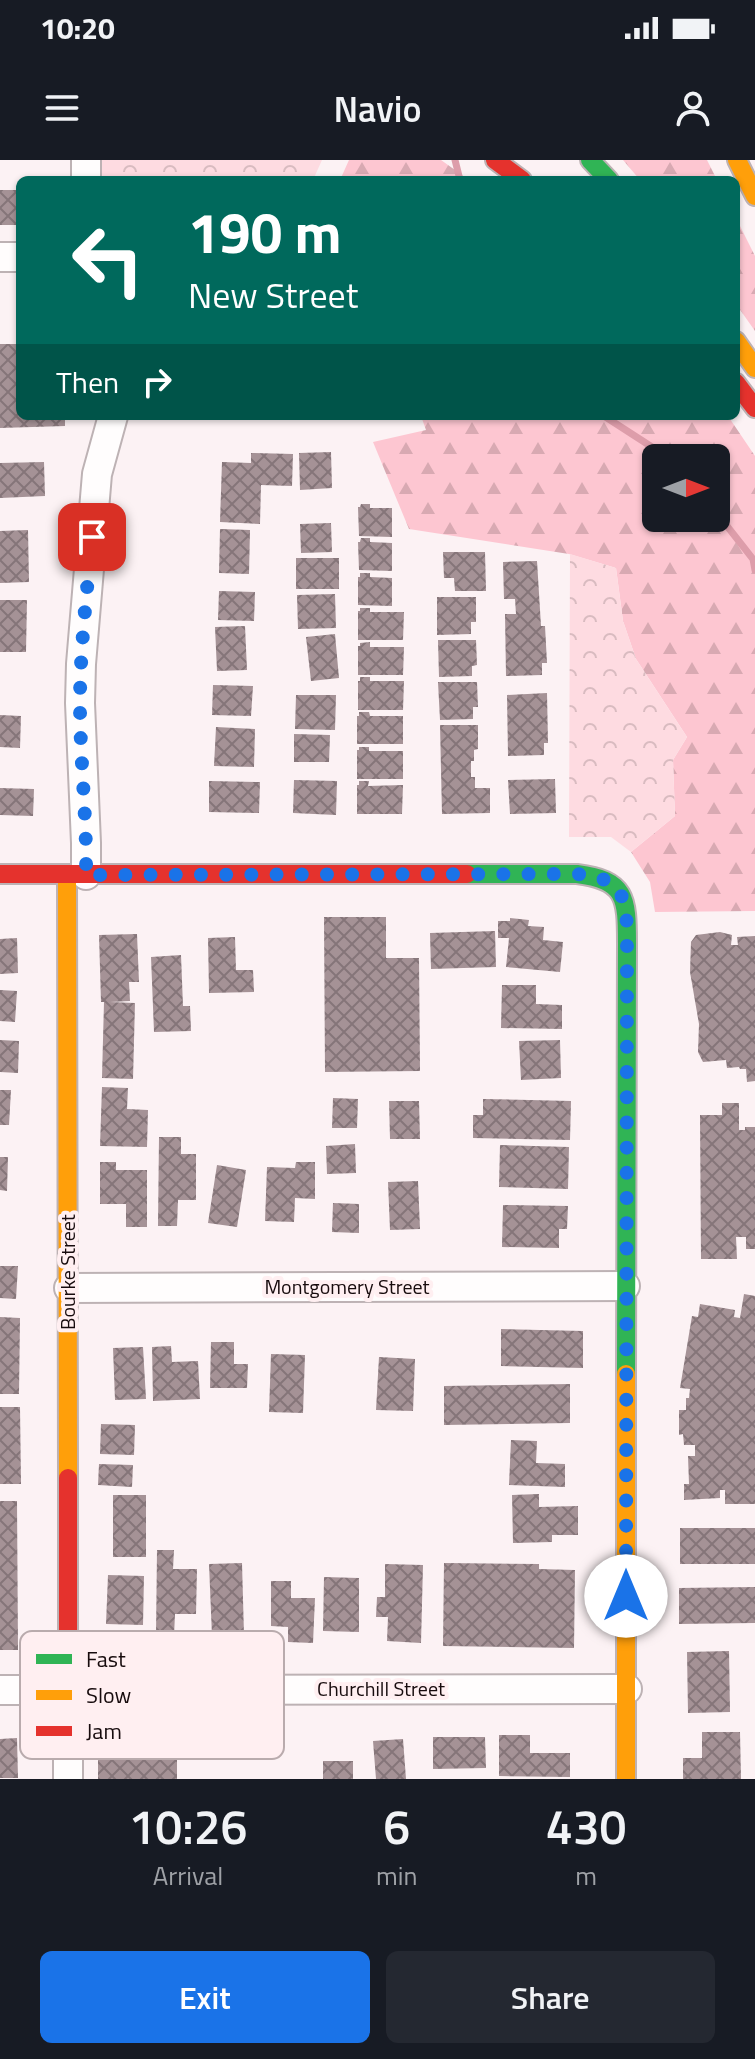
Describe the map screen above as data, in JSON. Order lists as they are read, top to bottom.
{
  "streets": {
    "main road": ["Bourke Street"],
    "street": ["Montgomery Street", "Churchill Street"]
  },
  "crossings": [
    ["Bourke Street", "Montgomery Street"]
  ],
  "legend": ["Fast", "Slow", "Jam"],
  "north": "right",
  "page": {
    "status": "10:20",
    "header": "Navio",
    "turn": ["190 m", "New Street"],
    "then": "Then",
    "eta": [
      "10:26",
      "Arrival",
      "6",
      "min",
      "430",
      "m"
    ],
    "buttons": ["Exit", "Share"]
  }
}
